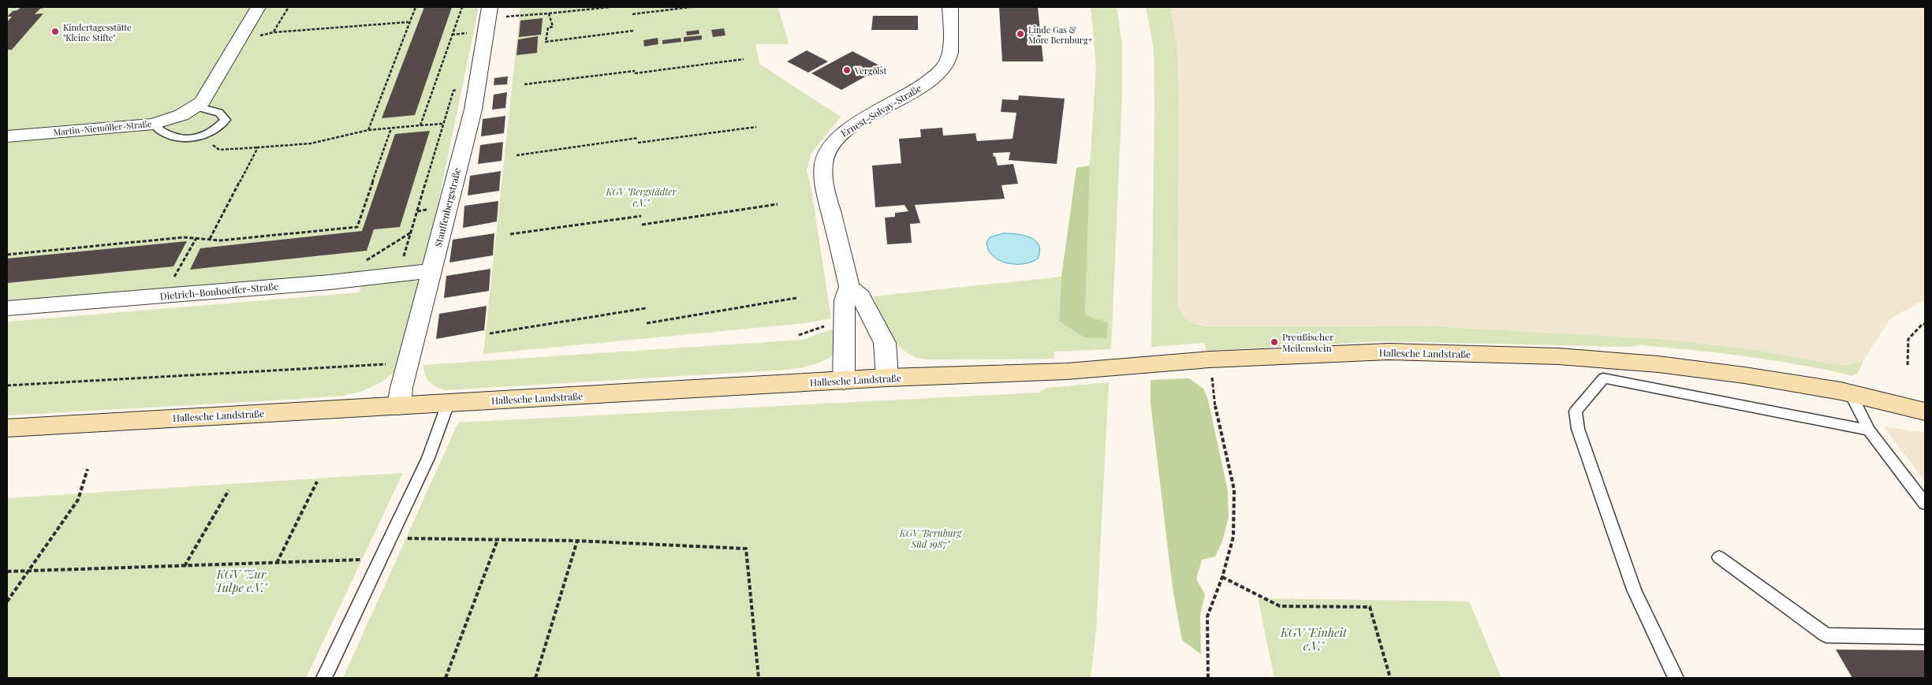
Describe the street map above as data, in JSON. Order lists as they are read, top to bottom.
{
  "streets": {
    "main road": ["Hallesche Landstraße"],
    "street": [
      "Ernest-Solvay-Straße",
      "Martin-Niemöller-Straße",
      "Stauffenbergstraße",
      "Dietrich-Bonhoeffer-Straße"
    ]
  },
  "crossings": [
    ["Ernest-Solvay-Straße", "Hallesche Landstraße"],
    ["Stauffenbergstraße", "Dietrich-Bonhoeffer-Straße"],
    ["Stauffenbergstraße", "Hallesche Landstraße"]
  ],
  "parks": [
    "KGV \"Bergstädter e.V.\"",
    "KGV \"Bernburg Süd 1987\"",
    "KGV \"Zur Tulpe e.V.\"",
    "KGV \"Einheit e.V.\""
  ],
  "places": [
    "Kindertagesstätte \"Kleine Stifte\"",
    "Linde Gas & More Bernburg+",
    "Vergölst",
    "Preußischer Meilenstein"
  ]
}
